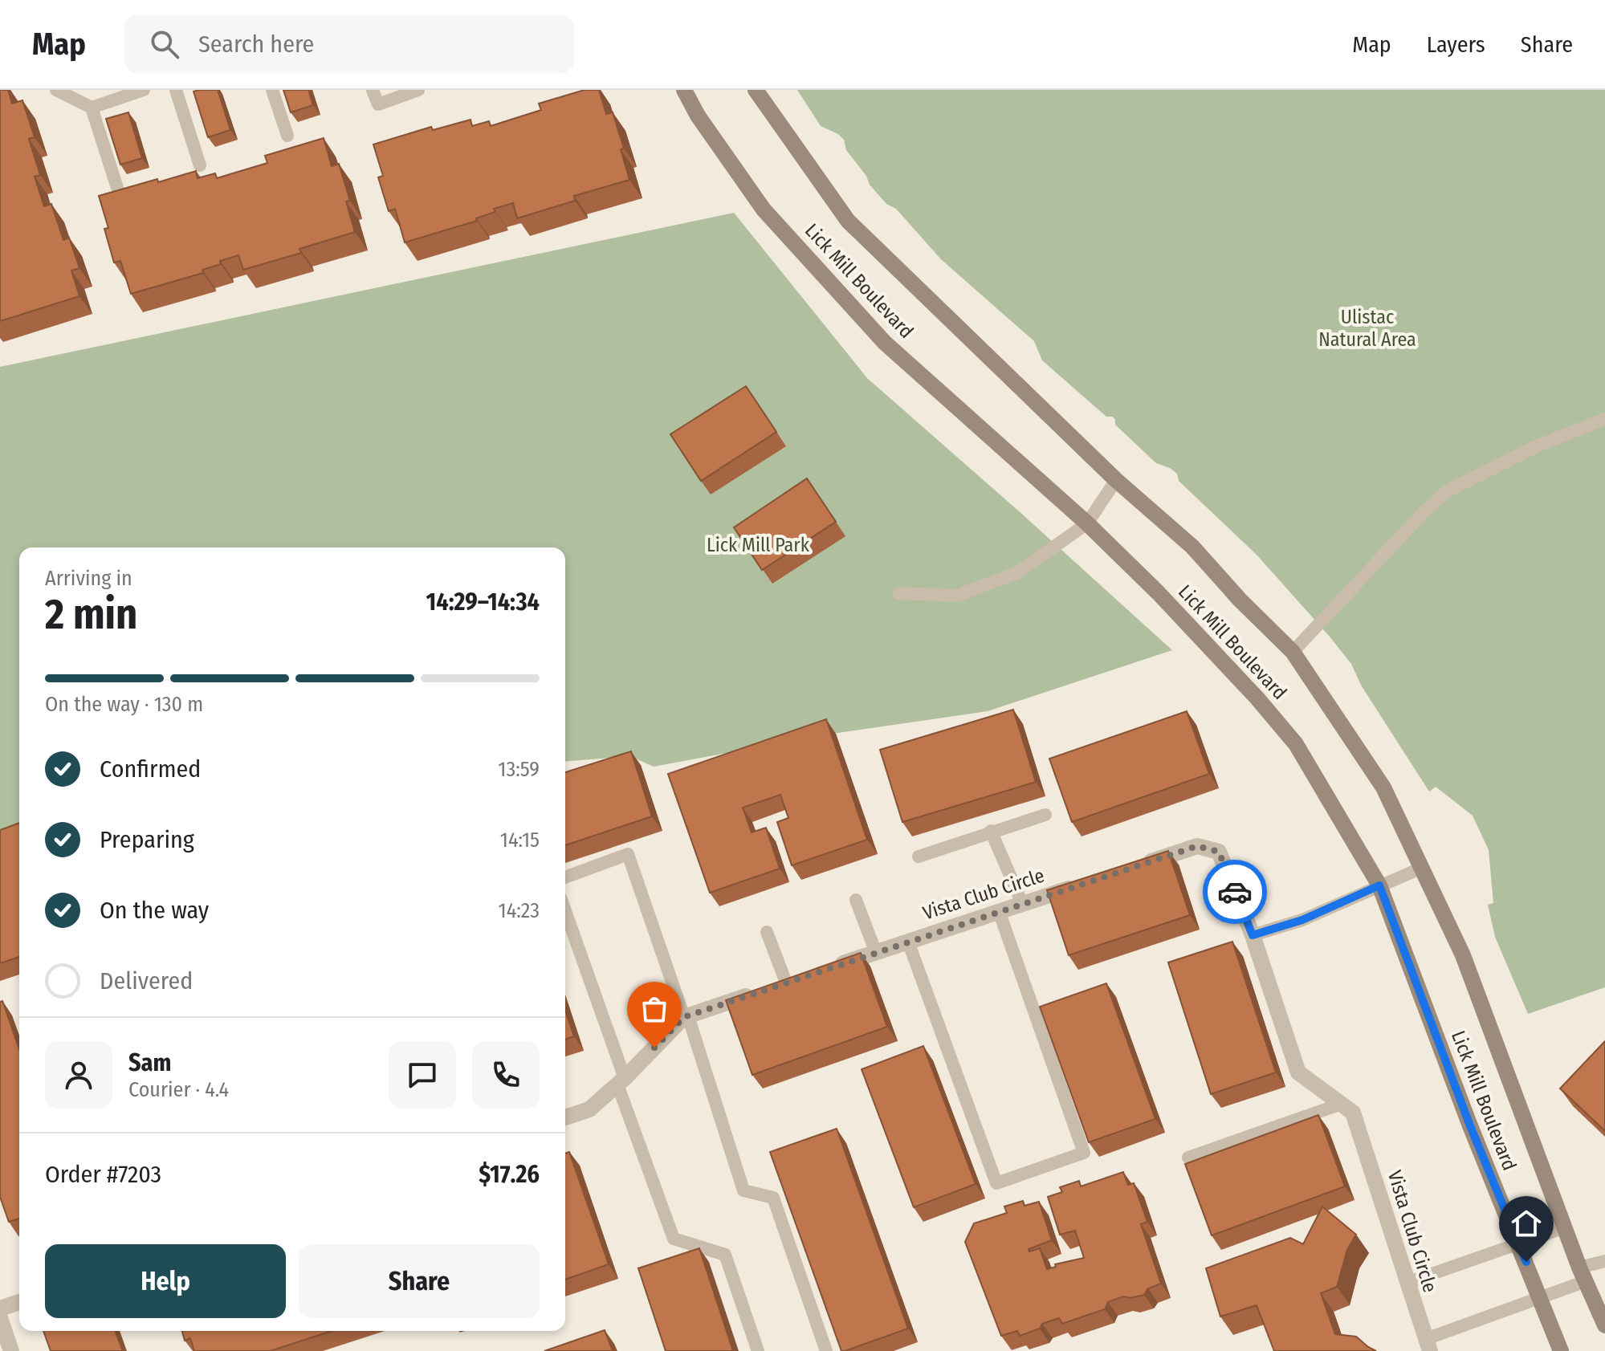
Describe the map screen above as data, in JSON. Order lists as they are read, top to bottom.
{
  "streets": {
    "main road": ["Lick Mill Boulevard"],
    "street": ["Vista Club Circle"]
  },
  "parks": ["Ulistac Natural Area", "Lick Mill Park"],
  "page": {
    "header": "Map",
    "search": "Search here",
    "nav": ["Map", "Layers", "Share"],
    "heading": ["2 min", "Arriving in", "14:29–14:34"],
    "panel": [
      "Sam",
      "Courier · 4.4",
      "Order #7203",
      "$17.26"
    ],
    "bar": "On the way · 130 m",
    "list": [
      ["Confirmed", "13:59"],
      ["Preparing", "14:15"],
      ["On the way", "14:23"],
      "Delivered"
    ],
    "buttons": ["Help", "Share"]
  }
}
